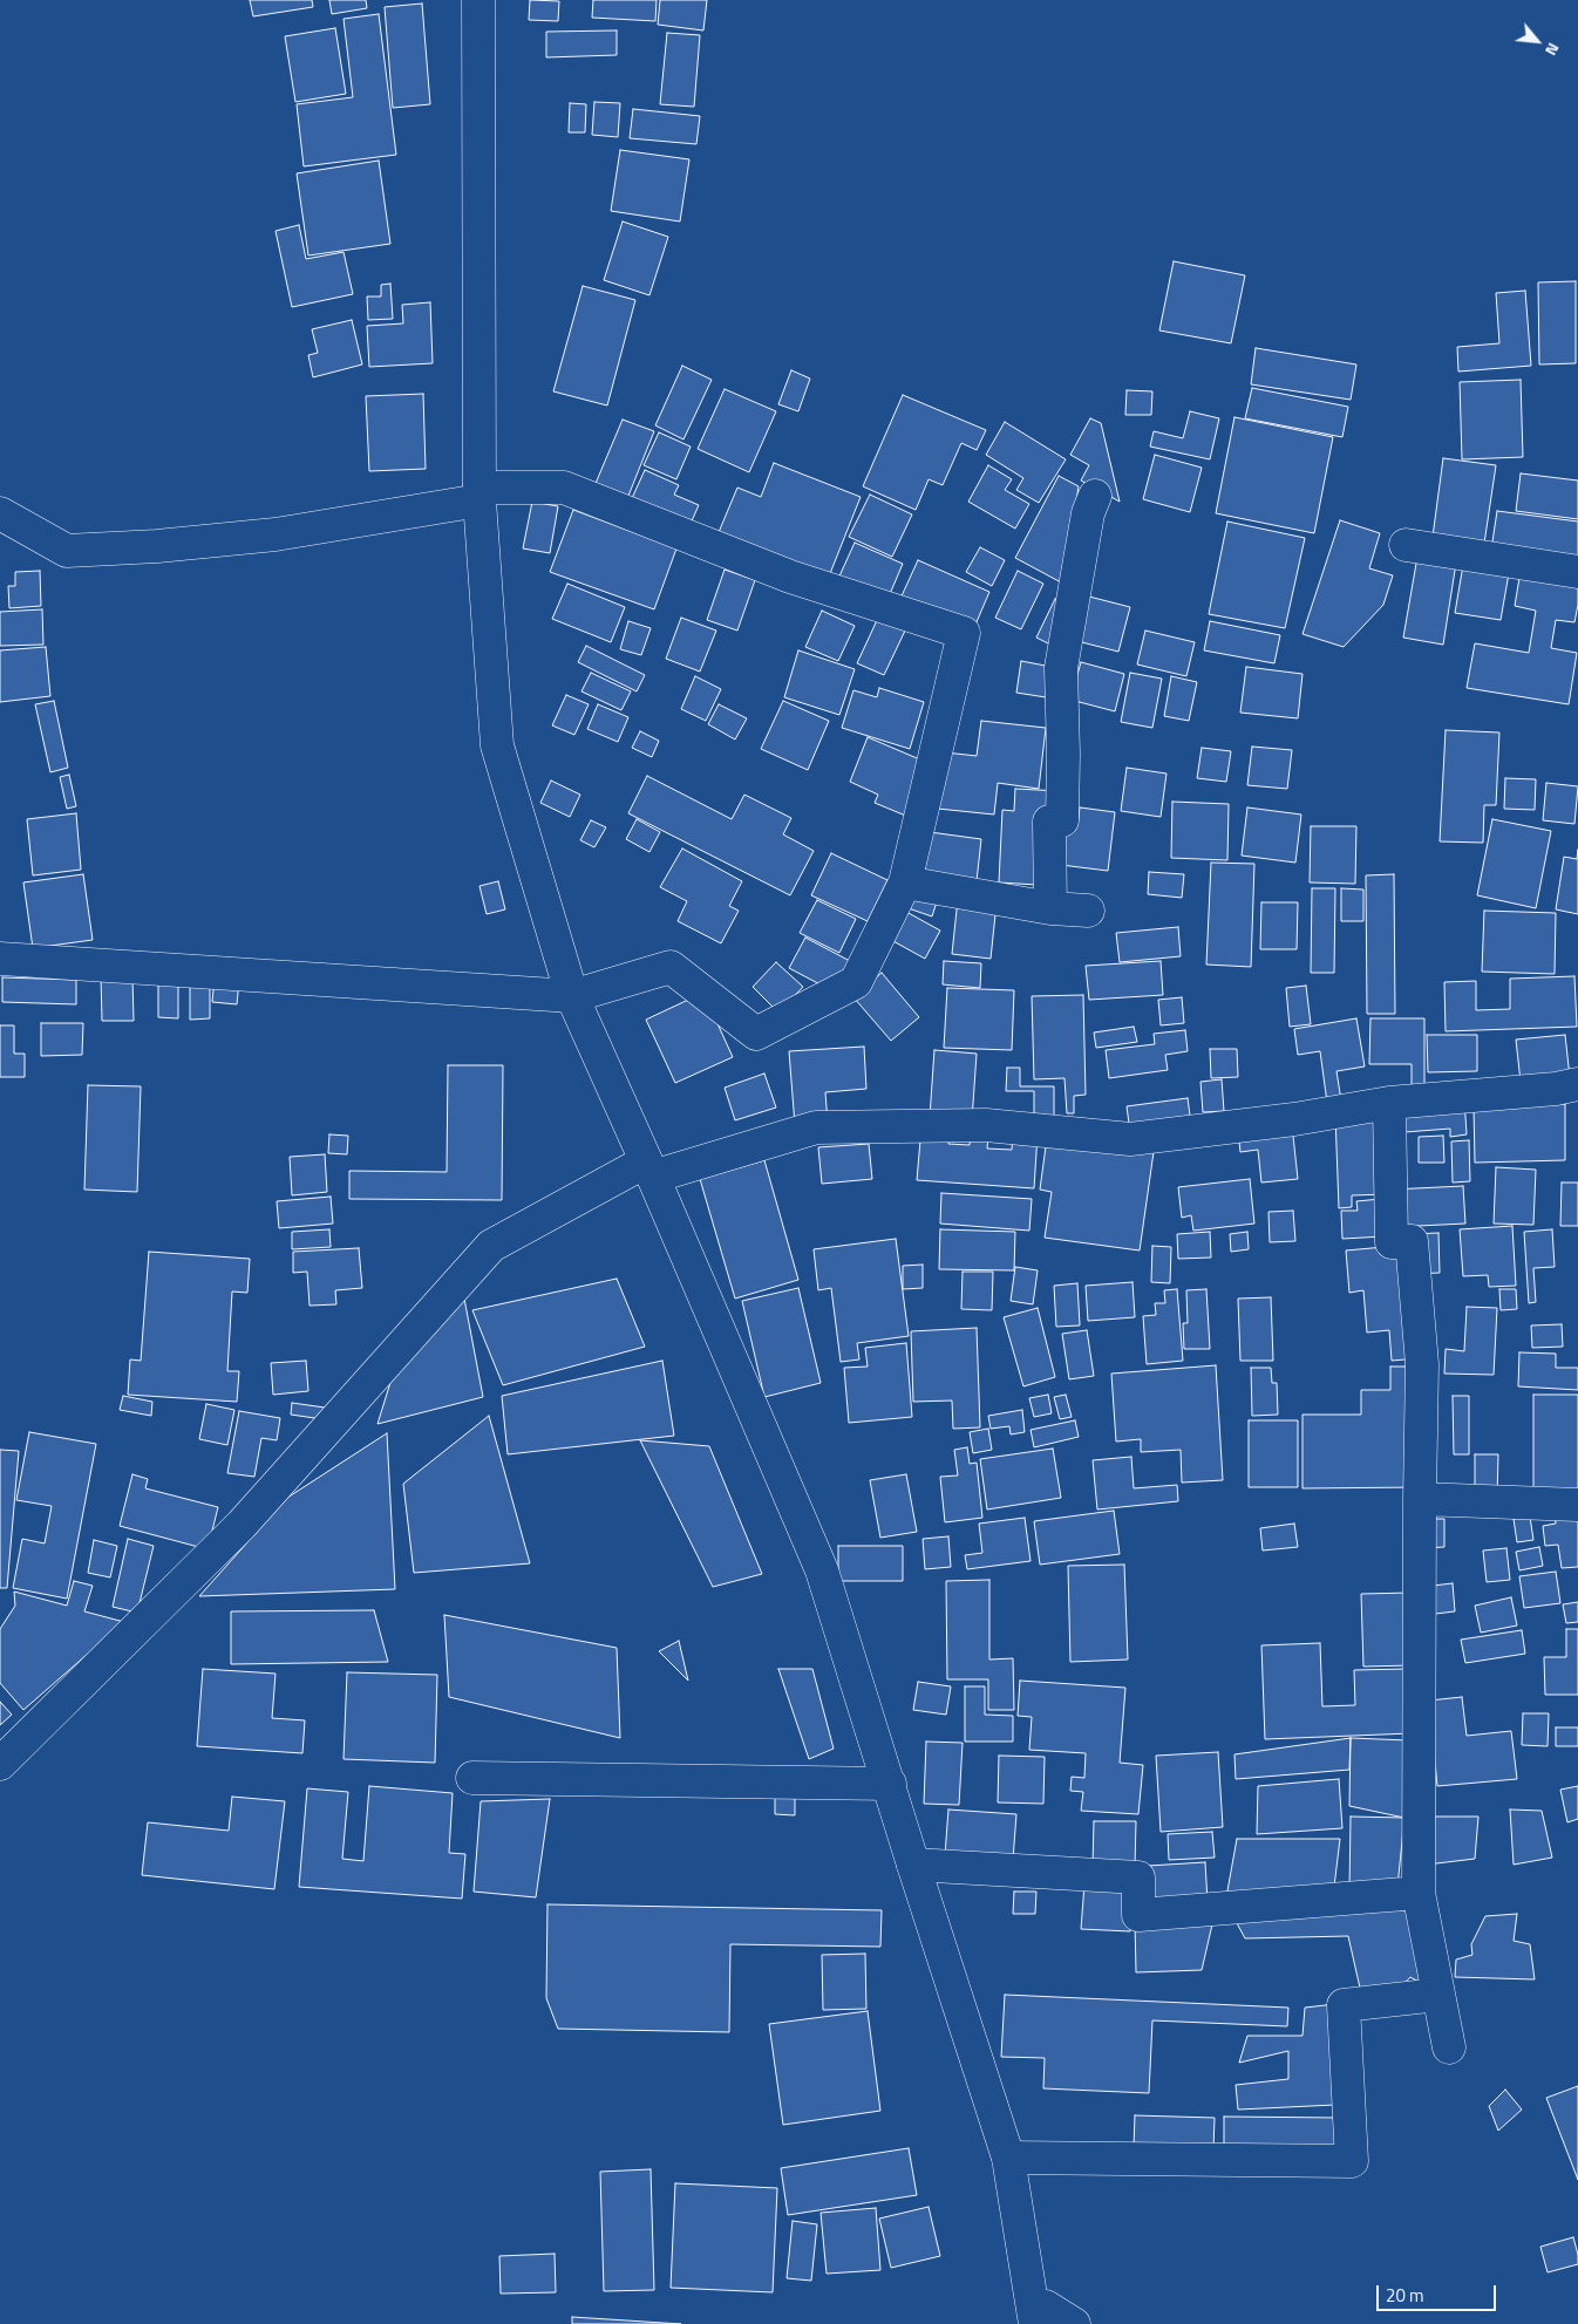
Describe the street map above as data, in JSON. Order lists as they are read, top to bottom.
{
  "scale_bar": "20 m",
  "north": "bottom right"
}
